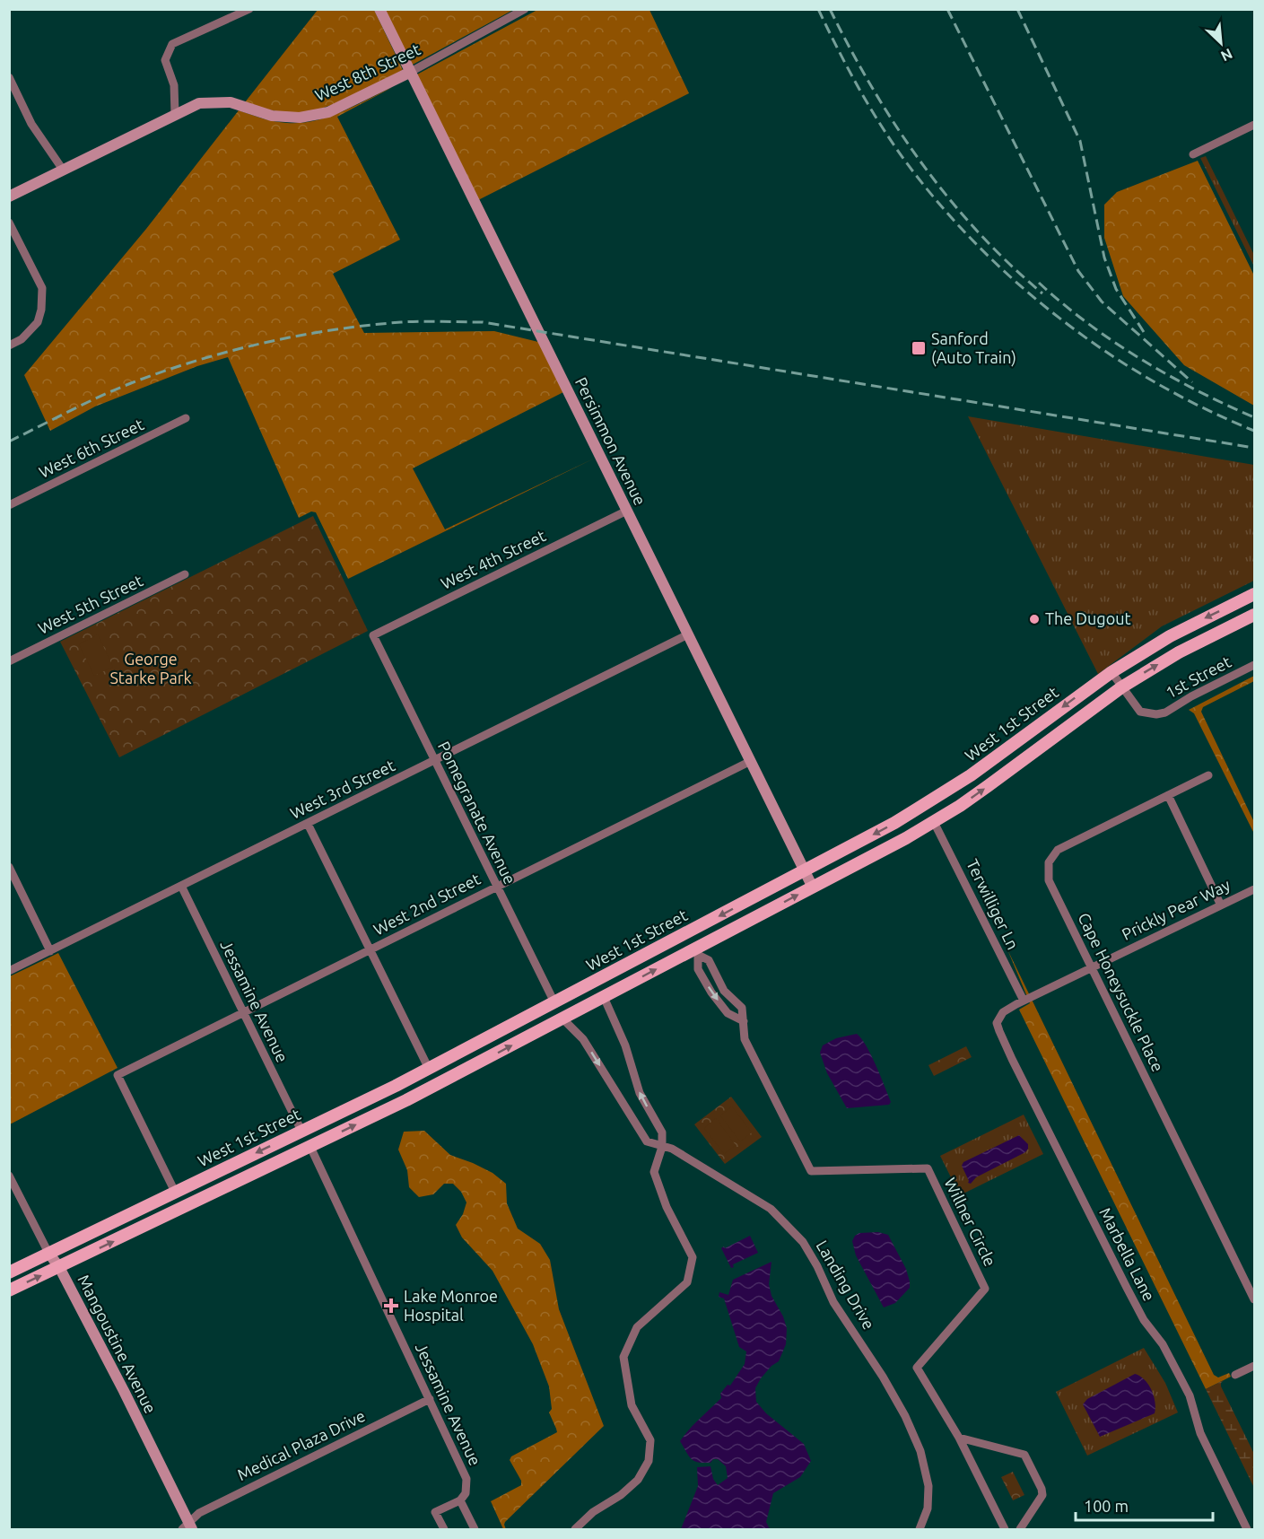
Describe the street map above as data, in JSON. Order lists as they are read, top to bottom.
{
  "streets": {
    "main road": ["West 1st Street"],
    "street": [
      "West 8th Street",
      "Persimmon Avenue",
      "West 6th Street",
      "West 4th Street",
      "West 5th Street",
      "1st Street",
      "West 3rd Street",
      "Pomegranate Avenue",
      "West 2nd Street",
      "Terwilliger Ln",
      "Prickly Pear Way",
      "Cape Honeysuckle Place",
      "Jessamine Avenue",
      "Willner Circle",
      "Marbella Lane",
      "Landing Drive",
      "Mangoustine Avenue",
      "Medical Plaza Drive"
    ]
  },
  "crossings": [
    ["West 8th Street", "Persimmon Avenue"],
    ["Persimmon Avenue", "West 4th Street"],
    ["Persimmon Avenue", "West 1st Street"],
    ["Persimmon Avenue", "West 3rd Street"],
    ["Persimmon Avenue", "West 2nd Street"],
    ["West 4th Street", "Pomegranate Avenue"],
    ["1st Street", "West 1st Street"],
    ["West 1st Street", "Pomegranate Avenue"],
    ["West 1st Street", "West 2nd Street"],
    ["West 1st Street", "Jessamine Avenue"],
    ["West 1st Street", "Mangoustine Avenue"],
    ["West 3rd Street", "Pomegranate Avenue"],
    ["West 3rd Street", "Jessamine Avenue"],
    ["Pomegranate Avenue", "West 2nd Street"],
    ["West 2nd Street", "Jessamine Avenue"],
    ["Terwilliger Ln", "Prickly Pear Way"],
    ["Terwilliger Ln", "Marbella Lane"],
    ["Prickly Pear Way", "Cape Honeysuckle Place"],
    ["Prickly Pear Way", "Marbella Lane"],
    ["Jessamine Avenue", "Medical Plaza Drive"],
    ["Mangoustine Avenue", "Medical Plaza Drive"]
  ],
  "parks": ["George Starke Park"],
  "places": {
    "transit": ["Sanford (Auto Train)"],
    "other": ["The Dugout"],
    "health": ["Lake Monroe Hospital"]
  },
  "scale_bar": "100 m",
  "north": "bottom right"
}
